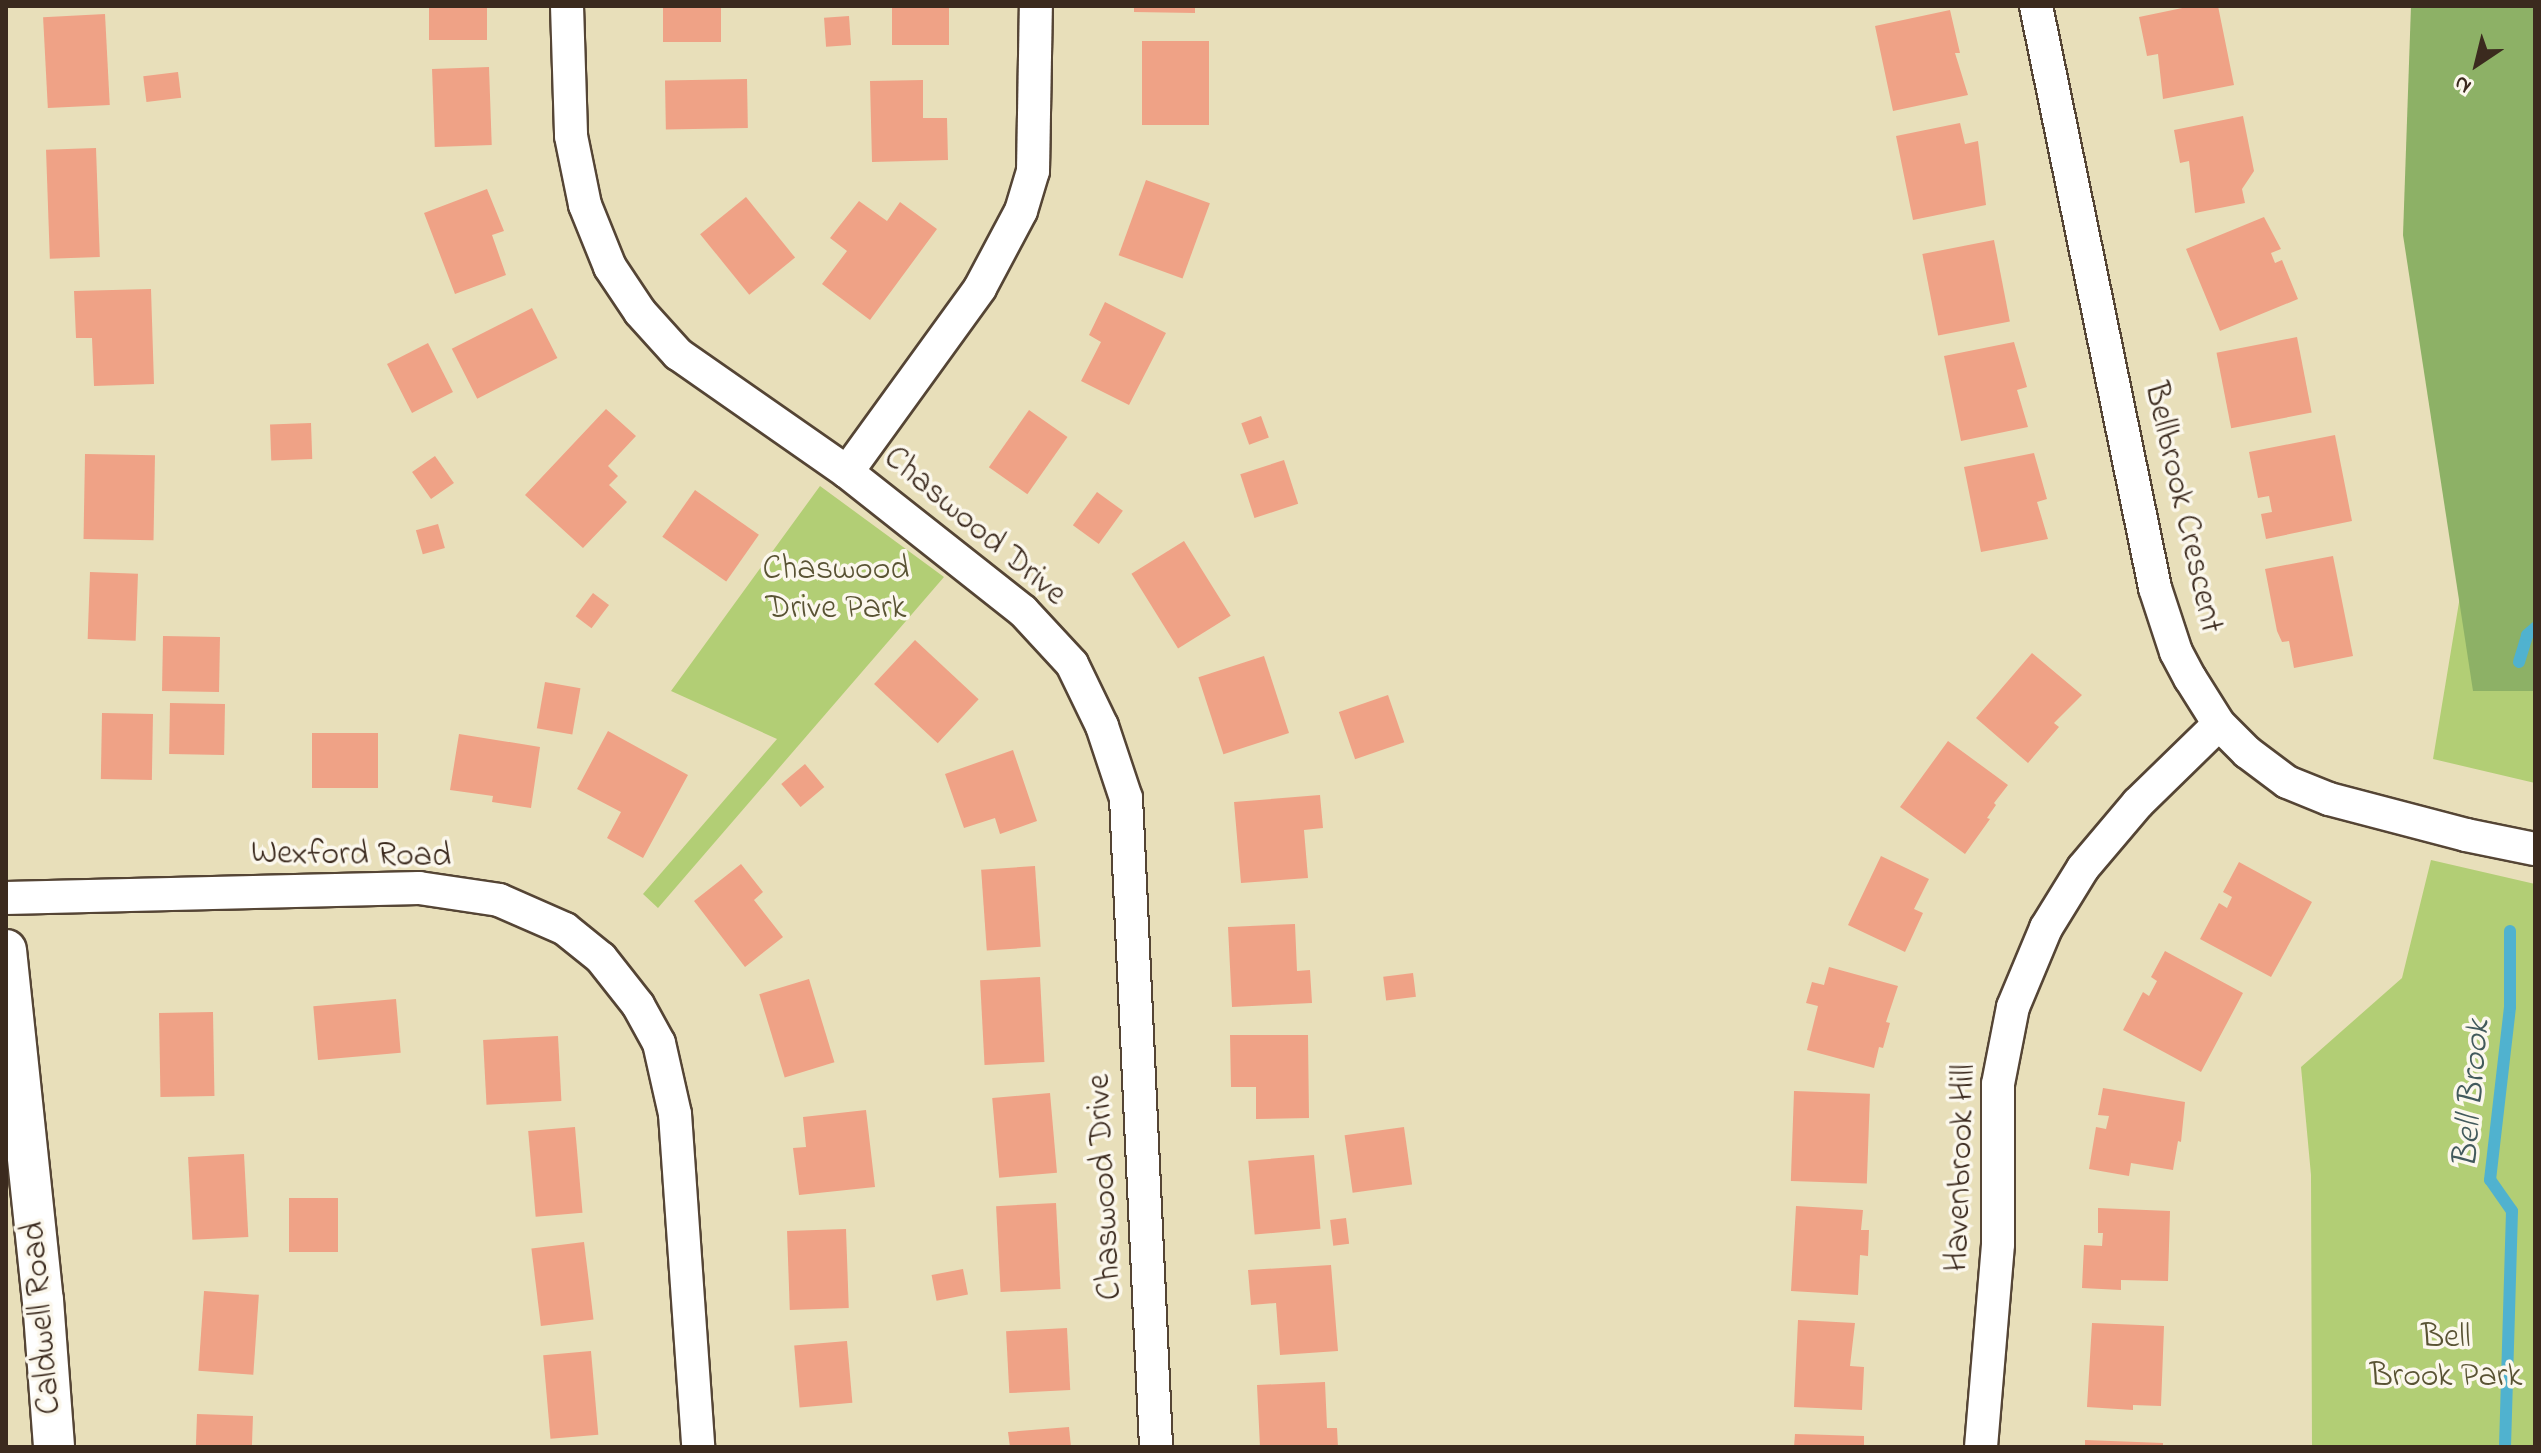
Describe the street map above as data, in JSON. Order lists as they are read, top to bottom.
{
  "streets": {
    "street": [
      "Bellbrook Crescent",
      "Chaswood Drive",
      "Wexford Road",
      "Havenbrook Hill",
      "Caldwell Road"
    ]
  },
  "crossings": [
    ["Bellbrook Crescent", "Havenbrook Hill"]
  ],
  "water": ["Bell Brook"],
  "parks": ["Chaswood Drive Park", "Bell Brook Park"],
  "north": "bottom left"
}
